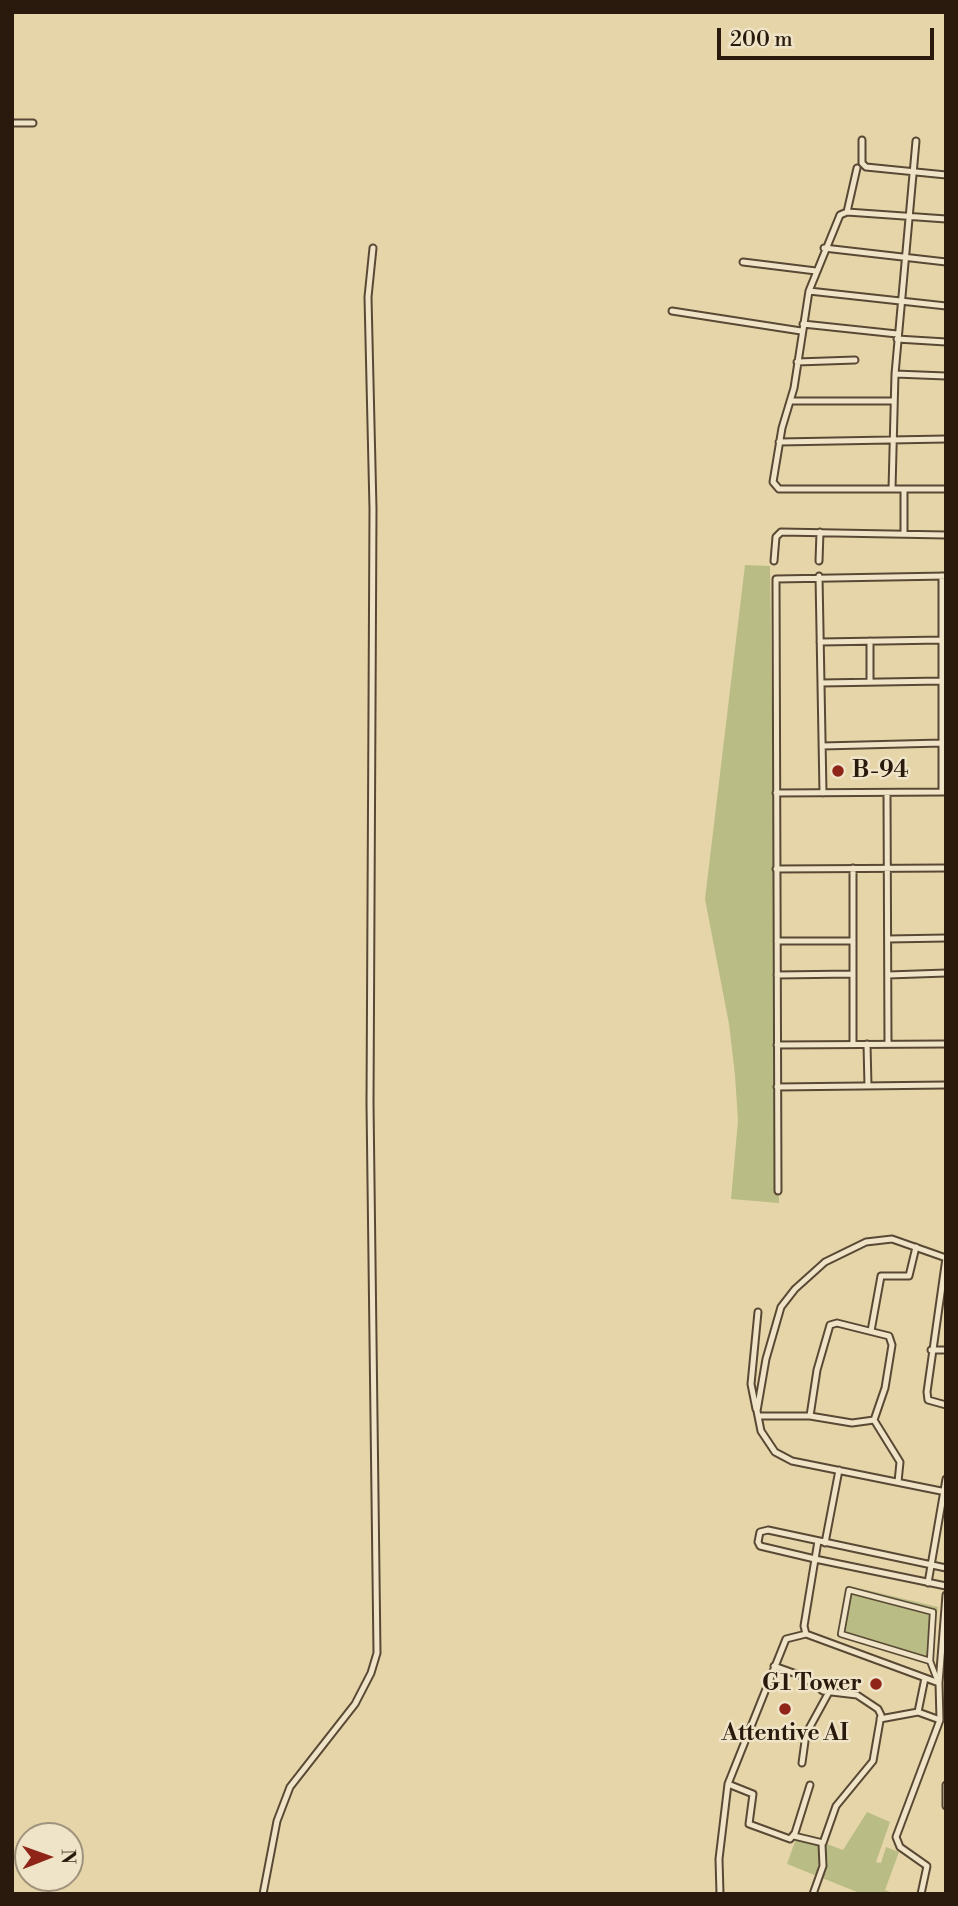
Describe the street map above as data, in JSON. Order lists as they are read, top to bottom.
{
  "places": ["B-94", "G1 Tower", "Attentive AI"],
  "scale_bar": "200 m",
  "north": "right"
}
